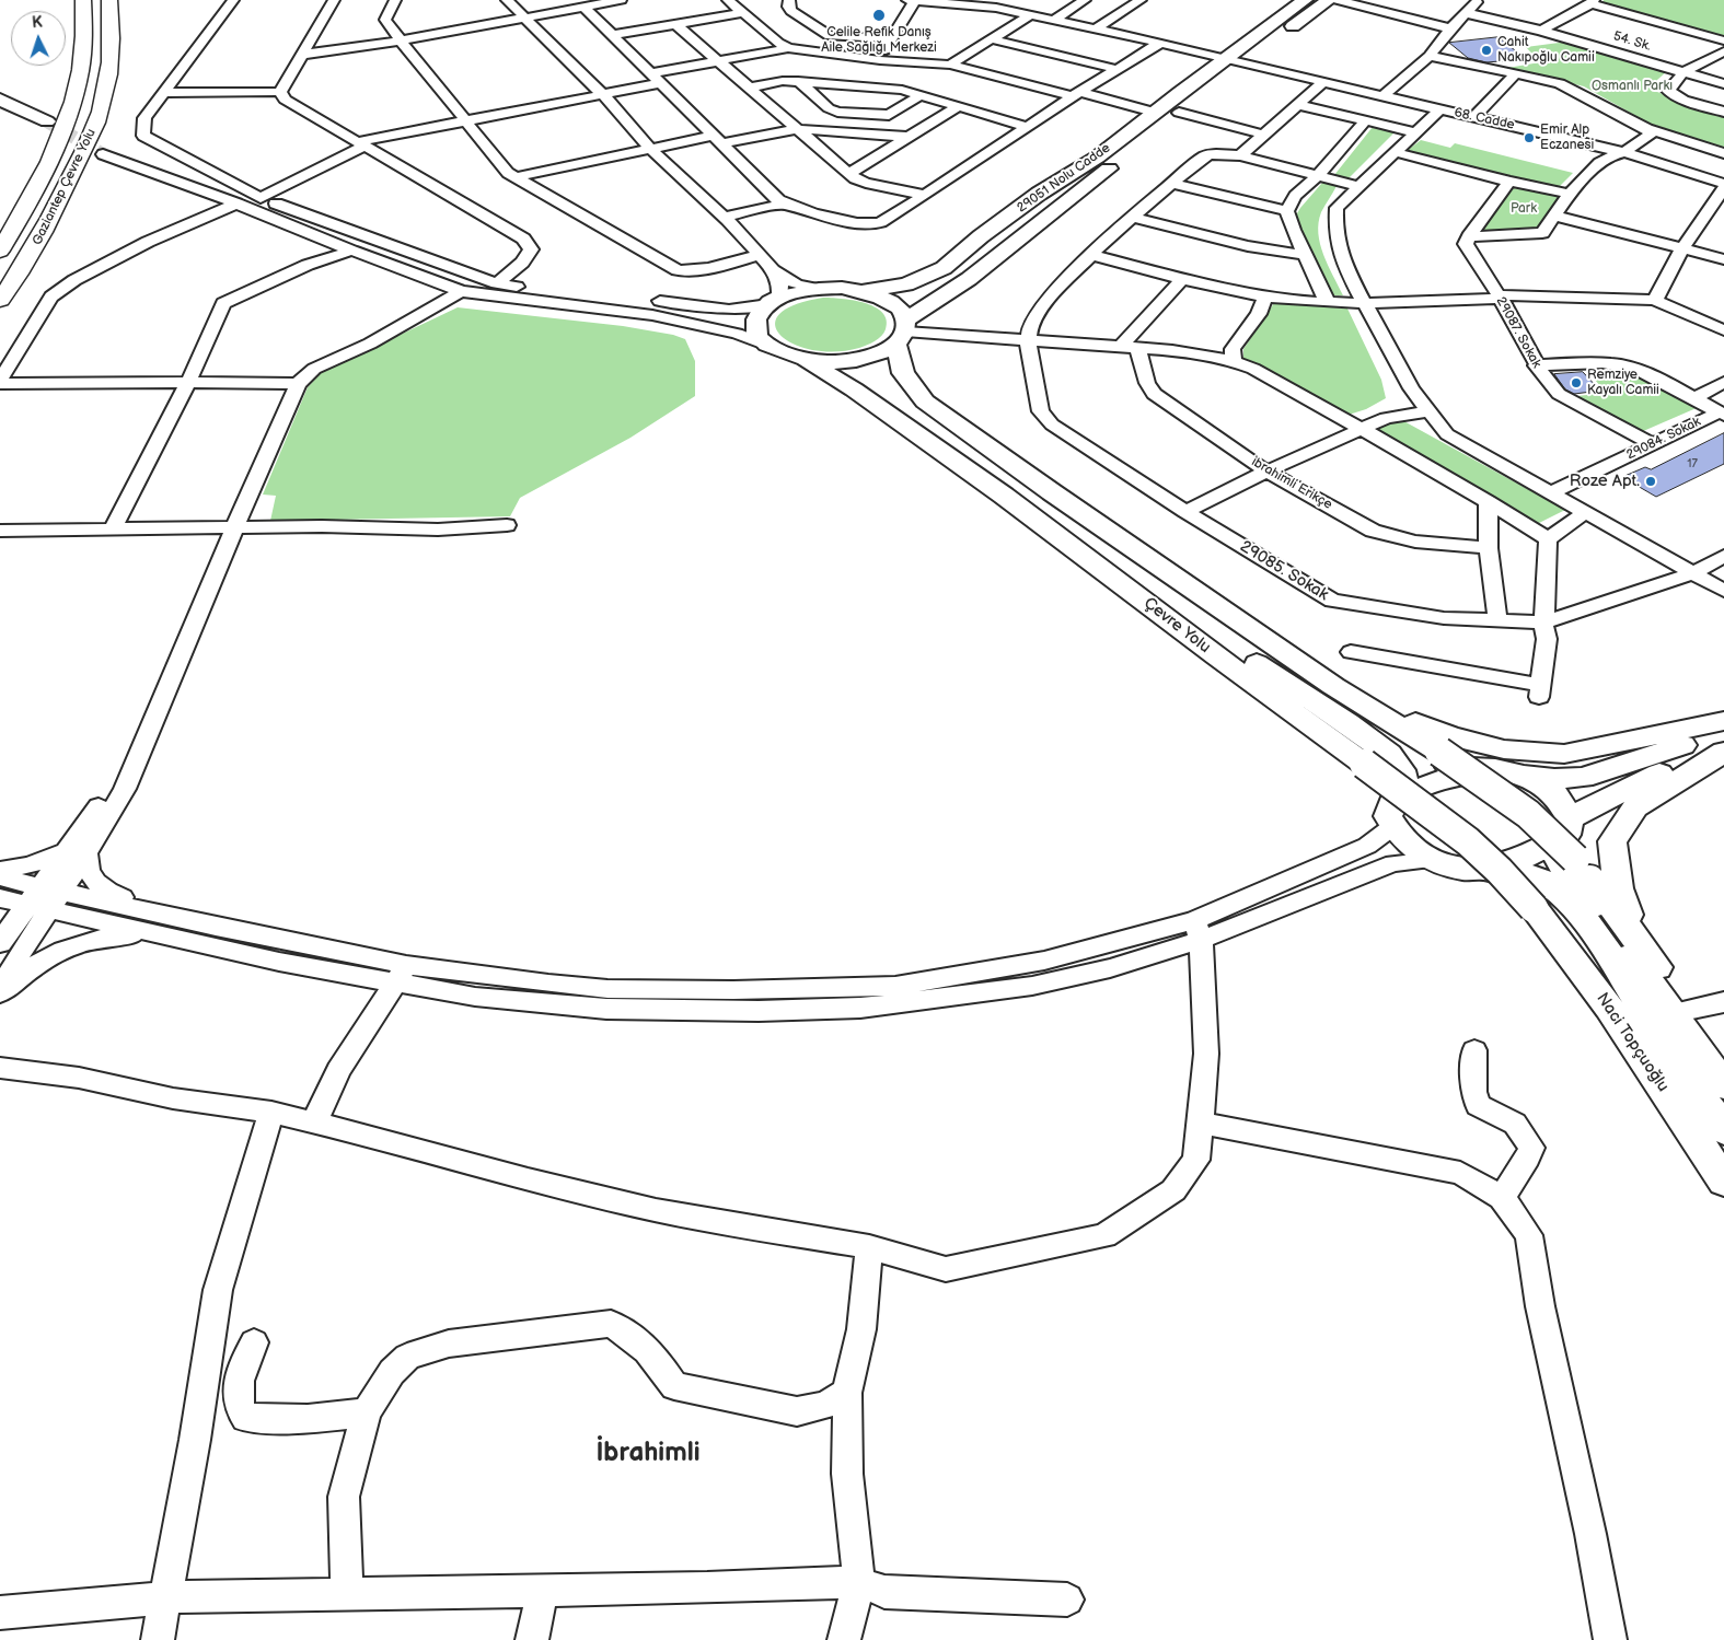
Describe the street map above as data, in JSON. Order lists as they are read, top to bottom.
{
  "streets": {
    "highway": ["Gaziantep Çevre Yolu"],
    "main road": ["29051 Nolu Cadde", "Çevre Yolu", "Naci Topçuoğlu"],
    "street": [
      "54. Sk.",
      "68. Cadde",
      "29087. Sokak",
      "29084. Sokak",
      "ibrahimli Erikçe",
      "29085. Sokak"
    ]
  },
  "crossings": [
    ["68. Cadde", "29051 Nolu Cadde"],
    ["29051 Nolu Cadde", "Çevre Yolu"],
    ["29087. Sokak", "29084. Sokak"],
    ["Çevre Yolu", "Naci Topçuoğlu"]
  ],
  "districts": ["İbrahimli"],
  "parks": ["Osmanlı Parkı", "Park"],
  "places": [
    "Celile Refik Danış Aile Sağlığı Merkezi",
    "Cahit Nakıpoğlu Camii",
    "Emir Alp Eczanesi",
    "Remziye Kayalı Camii",
    "Roze Apt."
  ],
  "house_numbers": ["17"],
  "north": "top"
}
